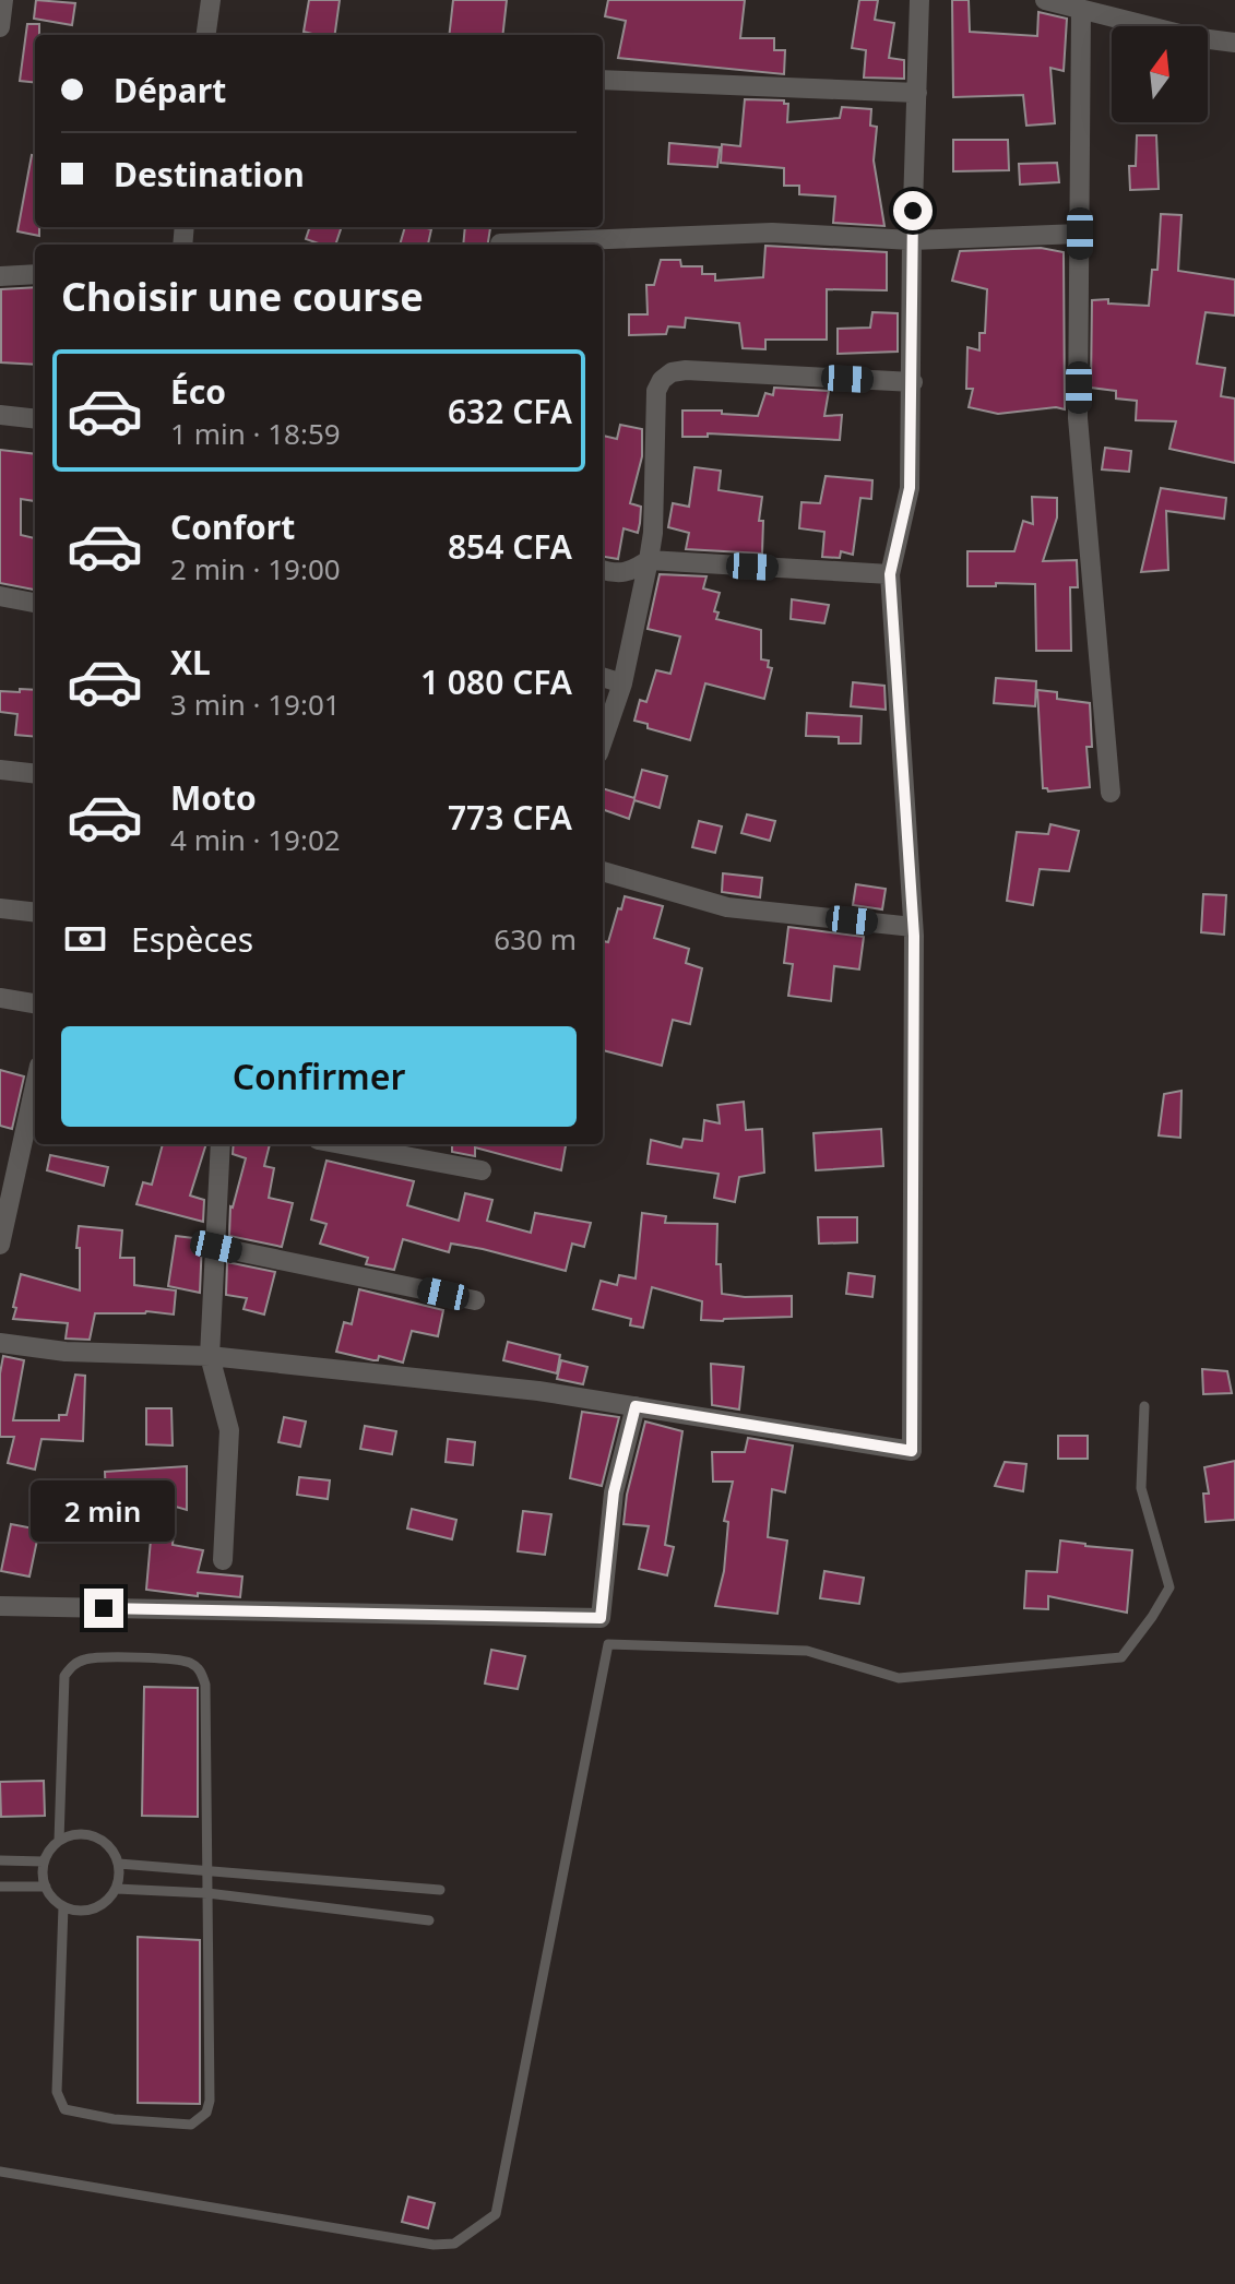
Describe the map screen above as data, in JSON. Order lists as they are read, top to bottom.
{
  "north": "top",
  "page": {
    "banner": ["Départ", "Destination"],
    "heading": "Choisir une course",
    "list": [
      {
        "name": "Éco",
        "note": "1 min · 18:59",
        "value": "632 CFA"
      },
      {
        "name": "Confort",
        "note": "2 min · 19:00",
        "value": "854 CFA"
      },
      {
        "name": "XL",
        "note": "3 min · 19:01",
        "value": "1 080 CFA"
      },
      {
        "name": "Moto",
        "note": "4 min · 19:02",
        "value": "773 CFA"
      }
    ],
    "pay": ["Espèces", "630 m"],
    "buttons": "Confirmer",
    "bubble": "2 min"
  }
}
